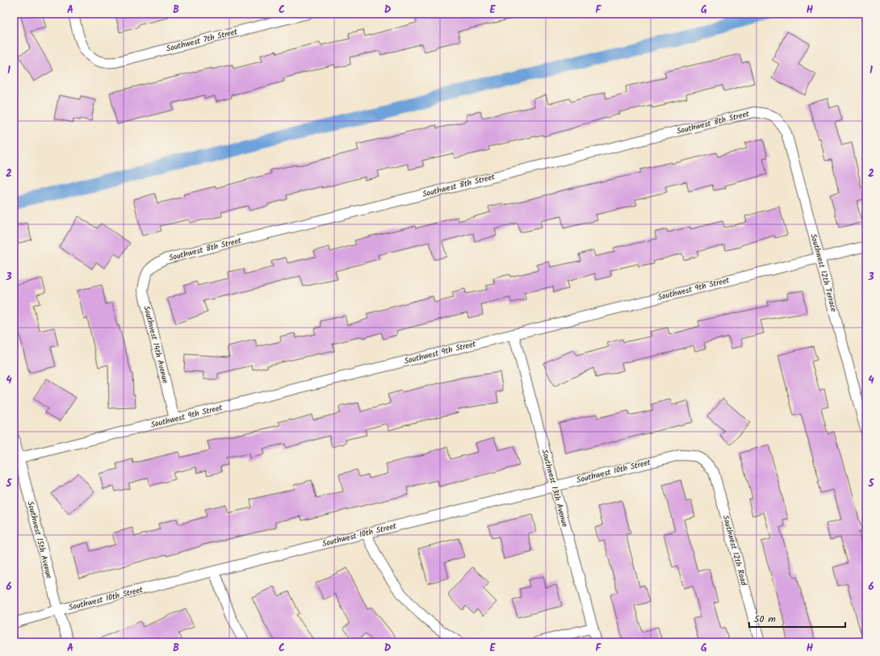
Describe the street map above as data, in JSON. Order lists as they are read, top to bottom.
{
  "streets": {
    "street": [
      "Southwest 7th Street",
      "Southwest 8th Street",
      "Southwest 12th Terrace",
      "Southwest 9th Street",
      "Southwest 14th Avenue",
      "Southwest 10th Street",
      "Southwest 13th Avenue",
      "Southwest 15th Avenue",
      "Southwest 12th Road"
    ]
  },
  "crossings": [
    ["Southwest 8th Street", "Southwest 12th Terrace"],
    ["Southwest 8th Street", "Southwest 14th Avenue"],
    ["Southwest 12th Terrace", "Southwest 9th Street"],
    ["Southwest 9th Street", "Southwest 14th Avenue"],
    ["Southwest 9th Street", "Southwest 13th Avenue"],
    ["Southwest 9th Street", "Southwest 15th Avenue"],
    ["Southwest 10th Street", "Southwest 13th Avenue"],
    ["Southwest 10th Street", "Southwest 15th Avenue"],
    ["Southwest 10th Street", "Southwest 12th Road"]
  ],
  "scale_bar": "50 m",
  "grid": {
    "columns": [
      "A",
      "B",
      "C",
      "D",
      "E",
      "F",
      "G",
      "H"
    ],
    "rows": [
      "1",
      "2",
      "3",
      "4",
      "5",
      "6"
    ]
  }
}
